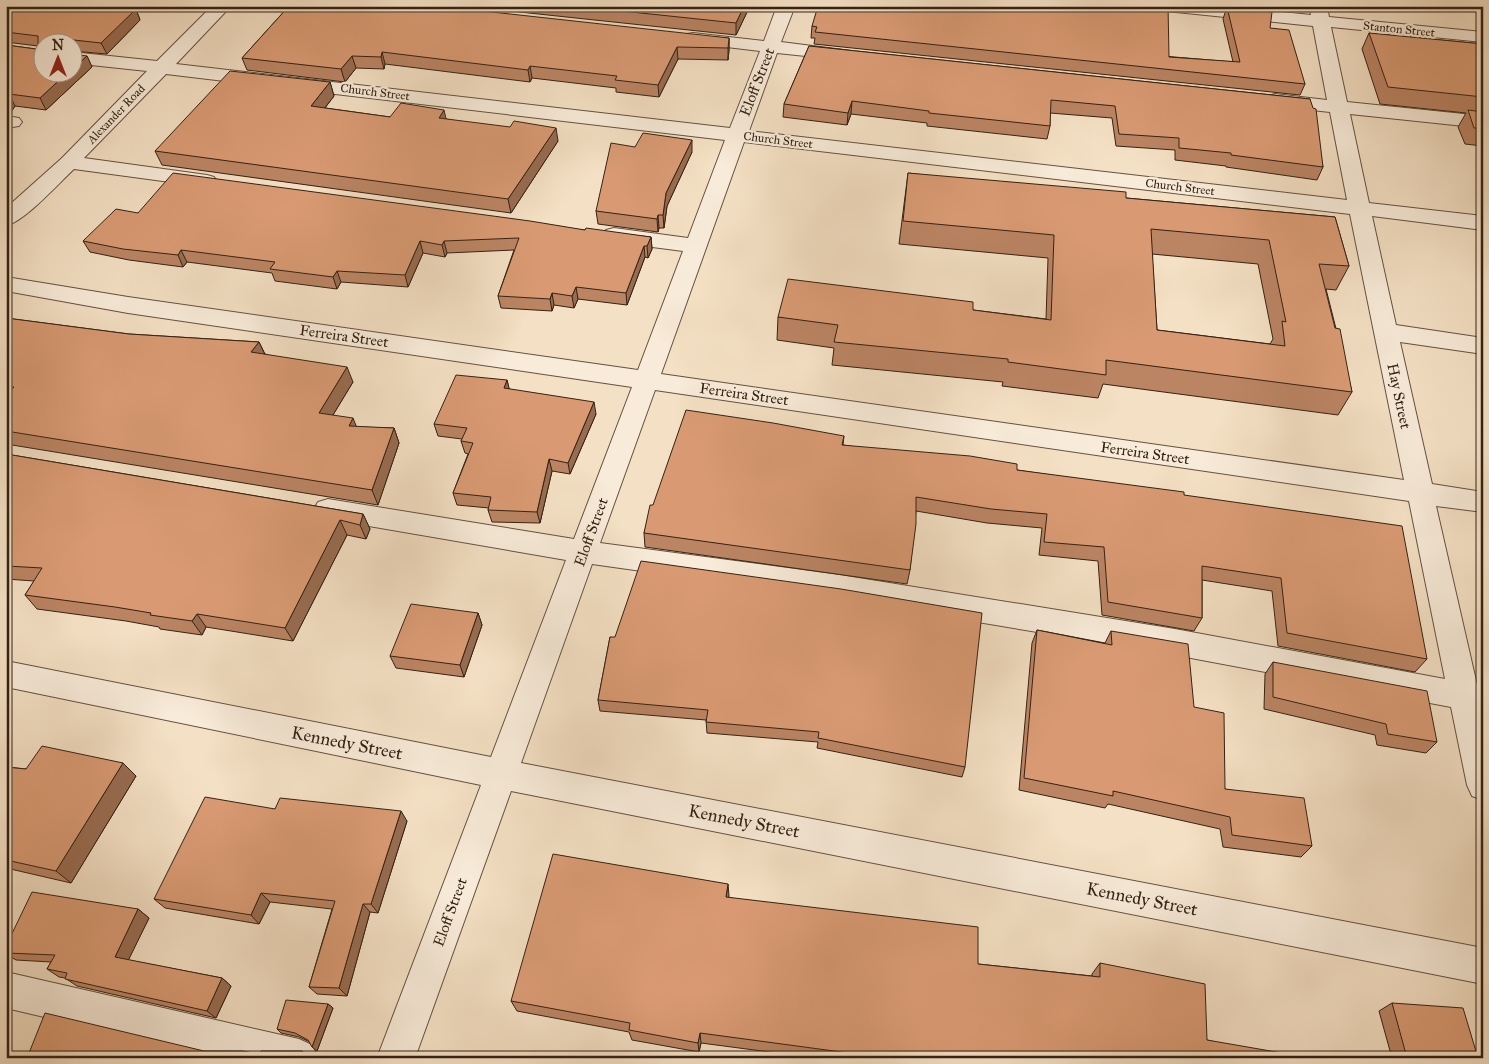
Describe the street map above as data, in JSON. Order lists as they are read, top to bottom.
{
  "streets": {
    "street": [
      "Stanton Street",
      "Eloff Street",
      "Church Street",
      "Alexander Road",
      "Ferreira Street",
      "Hay Street",
      "Kennedy Street"
    ]
  },
  "crossings": [
    ["Stanton Street", "Hay Street"],
    ["Eloff Street", "Church Street"],
    ["Eloff Street", "Ferreira Street"],
    ["Eloff Street", "Kennedy Street"],
    ["Church Street", "Alexander Road"],
    ["Church Street", "Hay Street"],
    ["Ferreira Street", "Hay Street"]
  ],
  "north": "top"
}
